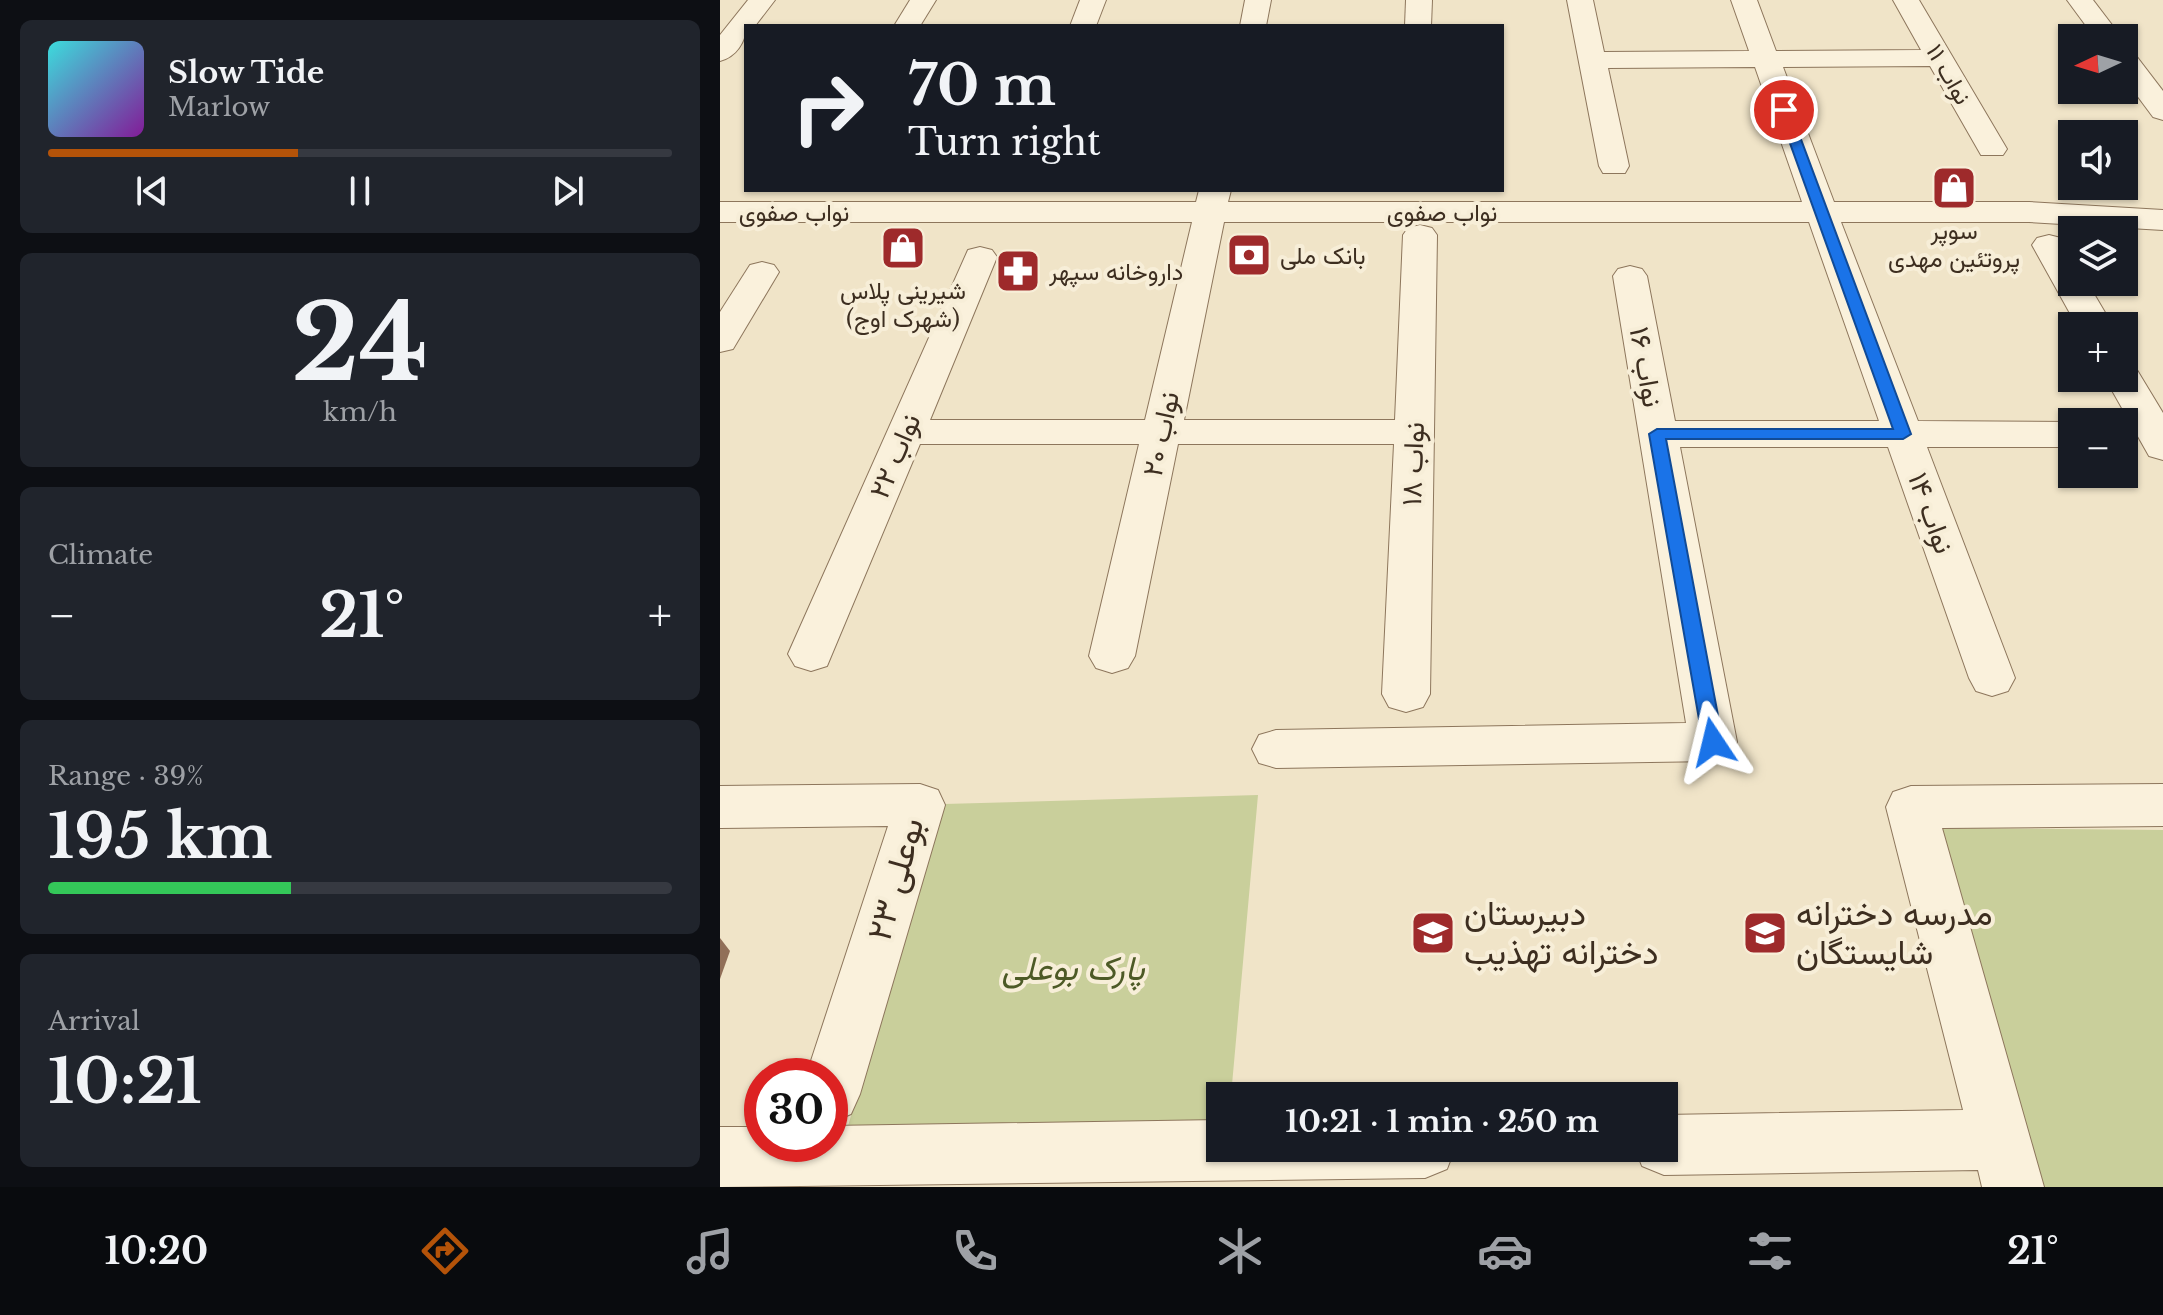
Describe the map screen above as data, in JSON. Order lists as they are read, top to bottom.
{
  "streets": {
    "street": [
      "نواب ۱۱",
      "نواب صفوی",
      "نواب ۱۶",
      "نواب ۲۰",
      "نواب ۲۲",
      "نواب ۱۸",
      "نواب ۱۴",
      "بوعلی ۲۳"
    ]
  },
  "crossings": [
    ["نواب صفوی", "نواب ۲۰"],
    ["نواب صفوی", "نواب ۱۴"]
  ],
  "parks": ["پارک بوعلی"],
  "places": {
    "shop": ["سوپر پروتئین مهدی", "شیرینی پلاس (شهرک اوج)"],
    "bank": ["بانک ملی"],
    "pharmacy": ["داروخانه سپهر"],
    "school or university": ["دبیرستان دخترانه تهذیب", "مدرسه دخترانه شایستگان"]
  },
  "north": "left",
  "page": {
    "map_buttons": ["+", "−"],
    "turn": ["70 m", "Turn right"],
    "song": ["Slow Tide", "Marlow"],
    "tile": [
      ["24", "km/h"],
      "Climate",
      ["Range · 39%", "195 km"],
      ["Arrival", "10:21"]
    ],
    "heat": ["−", "21°", "+"],
    "limit": "30",
    "trip": "10:21 · 1 min · 250 m",
    "tabs": ["10:20", "21°"]
  }
}
